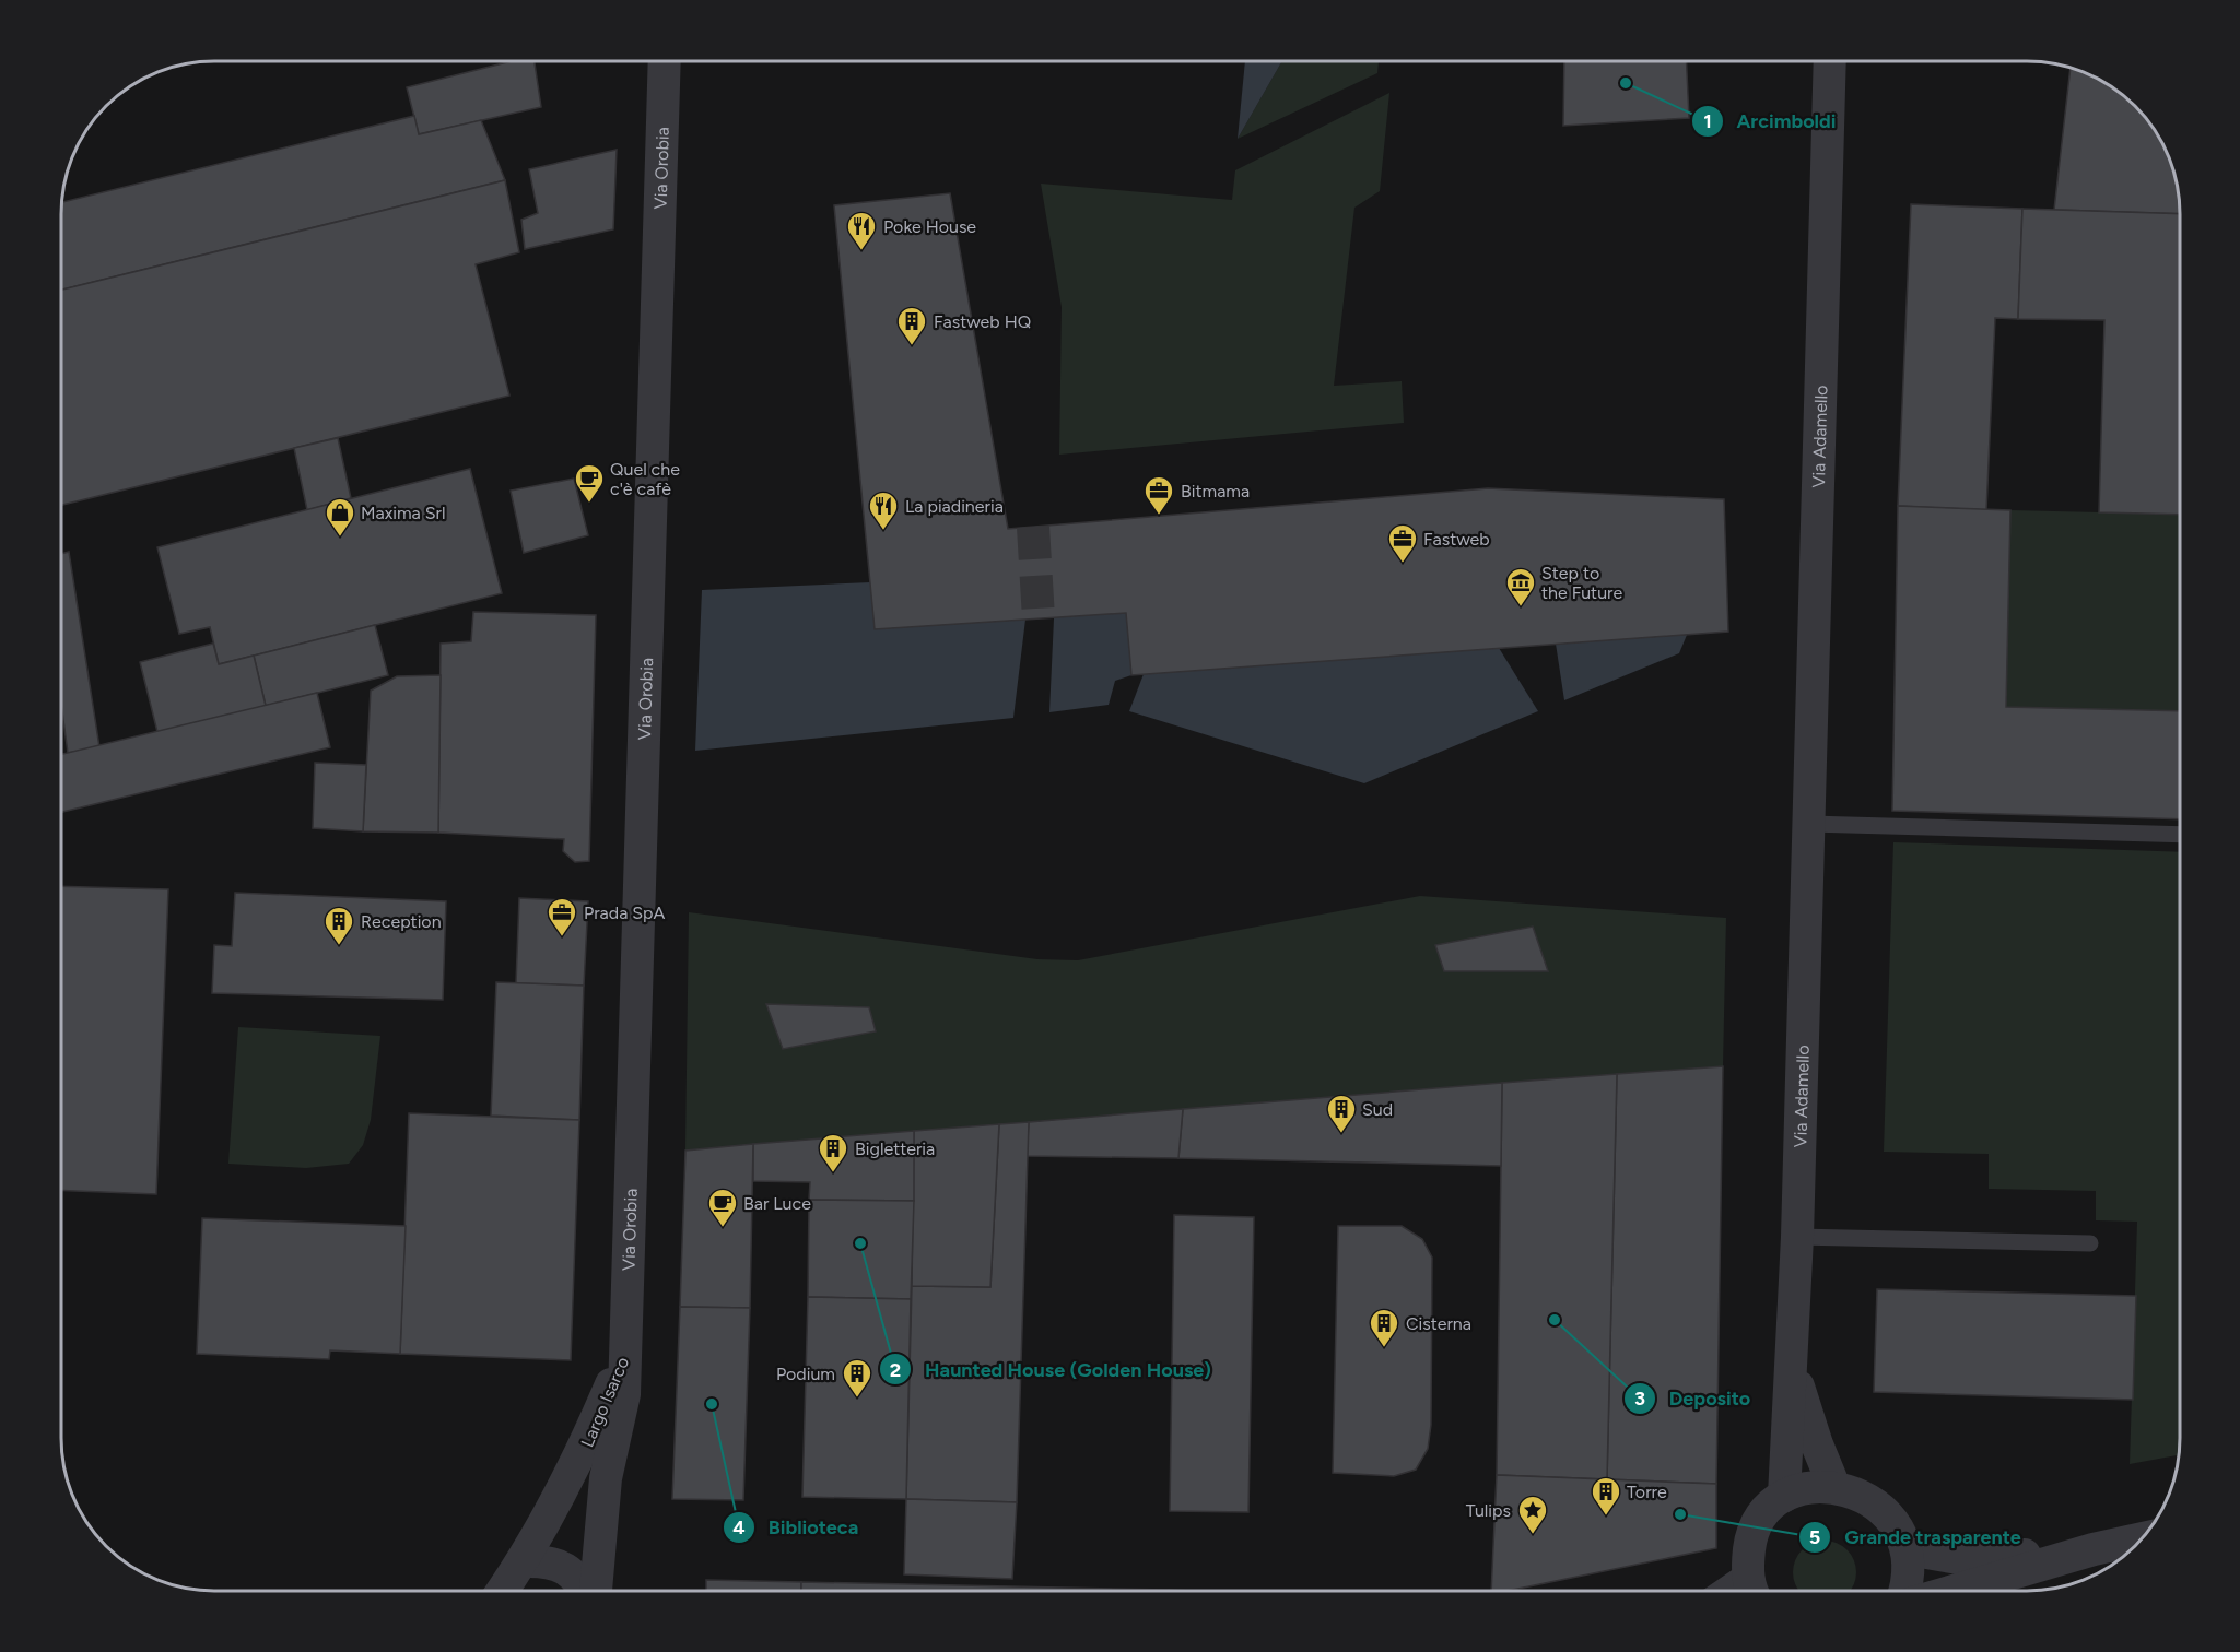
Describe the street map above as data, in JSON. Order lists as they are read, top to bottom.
{
  "streets": {
    "street": ["Via Orobia", "Via Adamello", "Largo Isarco"]
  },
  "crossings": [
    ["Via Orobia", "Largo Isarco"]
  ],
  "places": {
    "other": [
      "Arcimboldi",
      "Haunted House (Golden House)",
      "Deposito",
      "Biblioteca",
      "Grande trasparente"
    ],
    "restaurant": ["Poke House", "La piadineria"],
    "building": [
      "Fastweb HQ",
      "Reception",
      "Sud",
      "Bigletteria",
      "Cisterna",
      "Podium",
      "Torre"
    ],
    "cafe": ["Quel che c'è cafè", "Bar Luce"],
    "office": ["Bitmama", "Fastweb", "Prada SpA"],
    "shop": ["Maxima Srl"],
    "museum": ["Step to the Future"],
    "place": ["Tulips"]
  }
}
